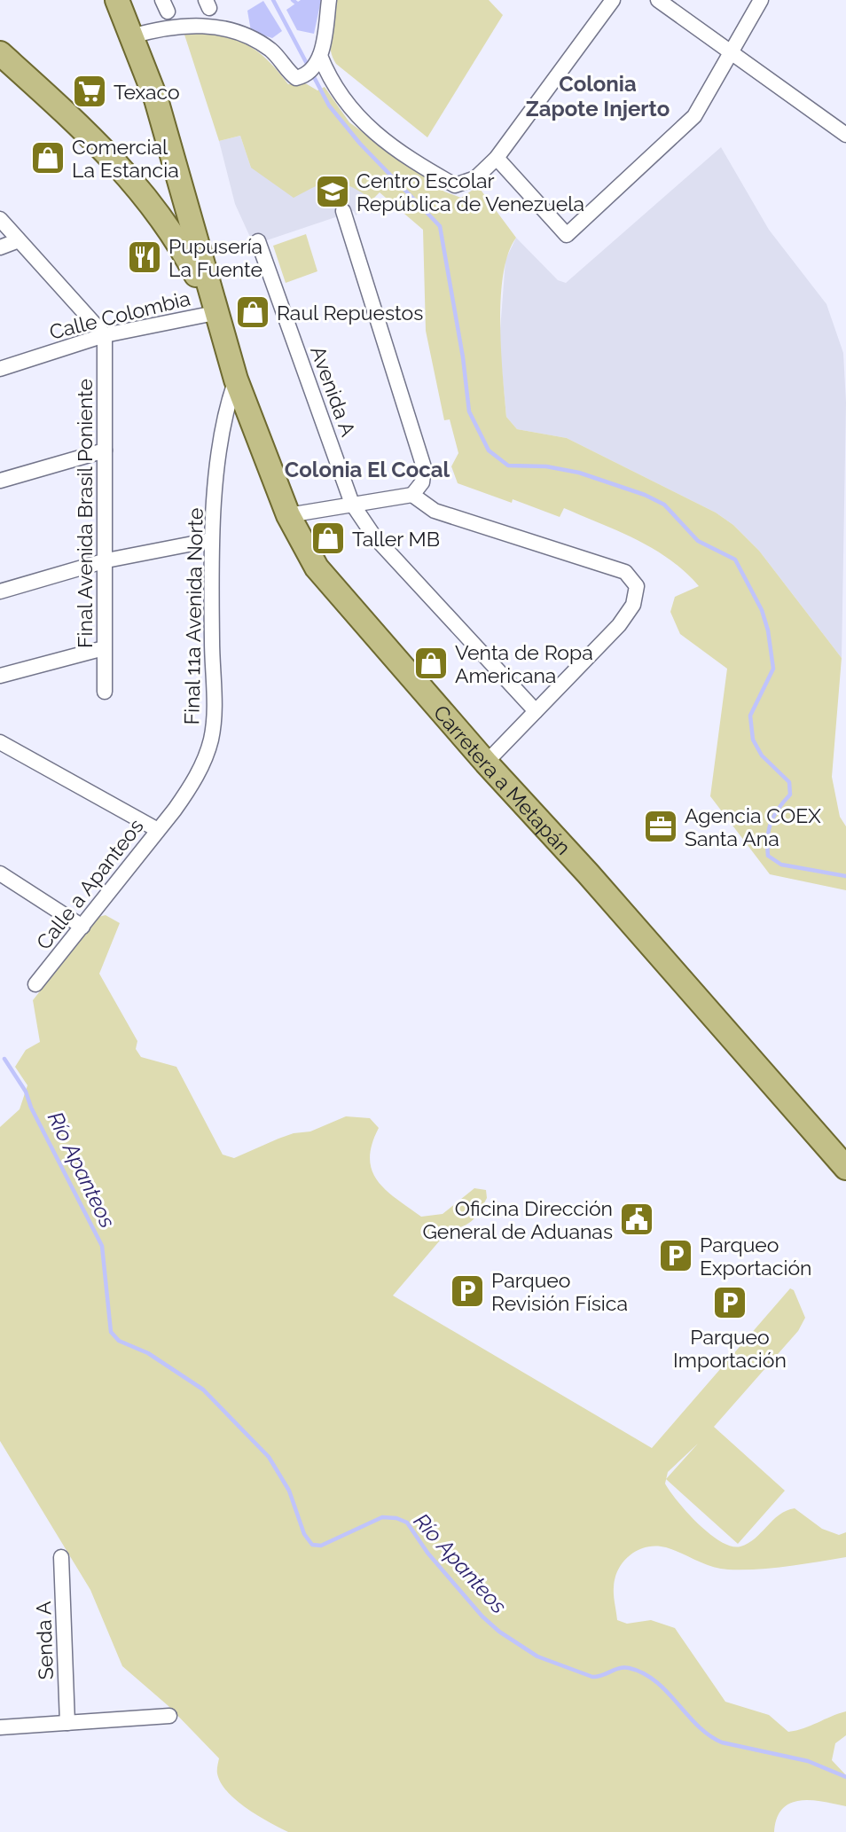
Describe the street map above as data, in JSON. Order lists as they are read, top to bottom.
{
  "streets": {
    "main road": ["Carretera a Metapán"],
    "street": [
      "Calle Colombia",
      "Avenida A",
      "Final Avenida Brasil Poniente",
      "Final 11a Avenida Norte",
      "Calle a Apanteos",
      "Senda A"
    ]
  },
  "crossings": [
    ["Calle Colombia", "Final Avenida Brasil Poniente"],
    ["Calle Colombia", "Carretera a Metapán"],
    ["Final 11a Avenida Norte", "Carretera a Metapán"],
    ["Final 11a Avenida Norte", "Calle a Apanteos"]
  ],
  "districts": ["Colonia Zapote Injerto", "Colonia El Cocal"],
  "water": ["Río Apanteos"],
  "places": {
    "supermarket": ["Texaco"],
    "shop": [
      "Comercial La Estancia",
      "Raul Repuestos",
      "Taller MB",
      "Venta de Ropa Americana"
    ],
    "school or university": ["Centro Escolar República de Venezuela"],
    "restaurant": ["Pupusería La Fuente"],
    "office": ["Agencia COEX Santa Ana"],
    "public building": ["Oficina Dirección General de Aduanas"],
    "parking": ["Parqueo Exportación", "Parqueo Revisión Física", "Parqueo Importación"]
  }
}
